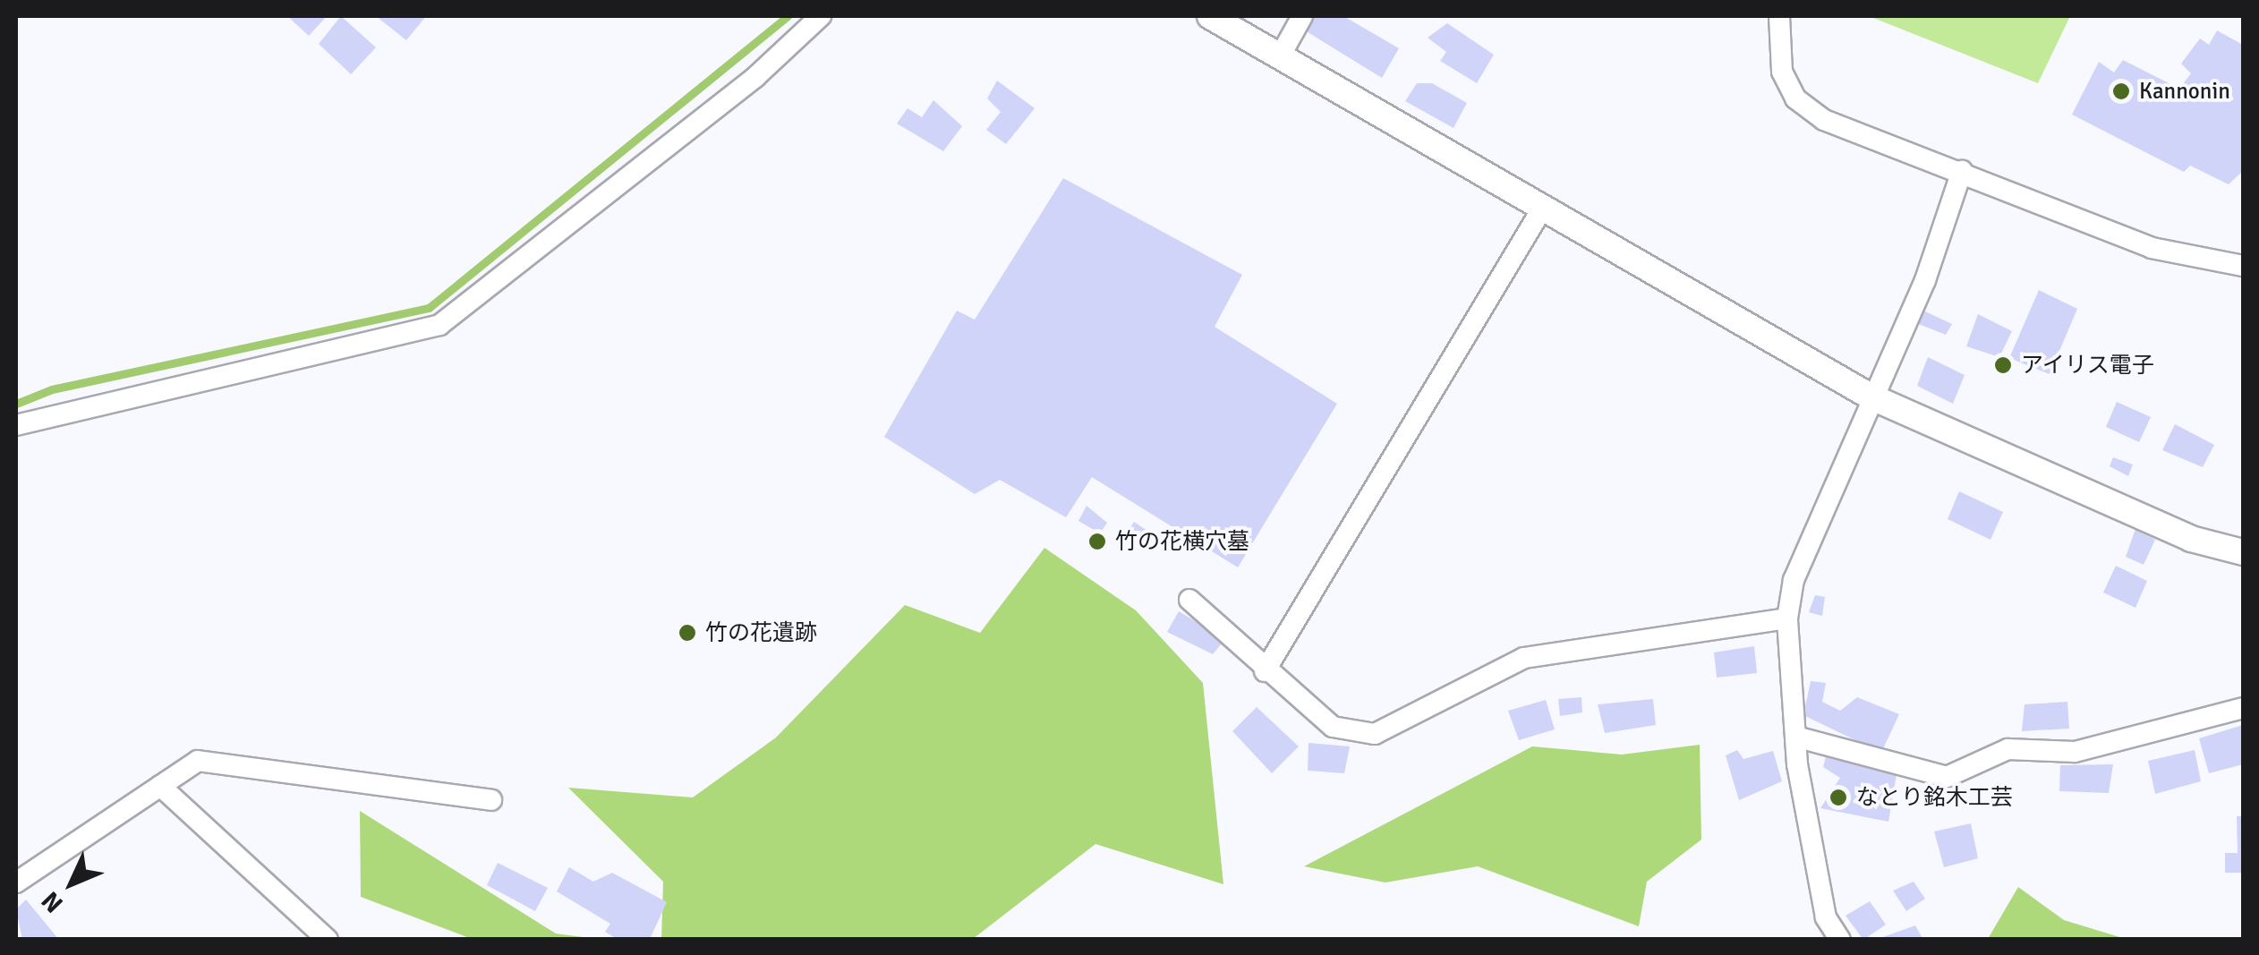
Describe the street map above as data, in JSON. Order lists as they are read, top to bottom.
{
  "places": [
    "Kannonin",
    "アイリス電子",
    "竹の花横穴墓",
    "竹の花遺跡",
    "なとり銘木工芸"
  ],
  "north": "bottom left"
}
